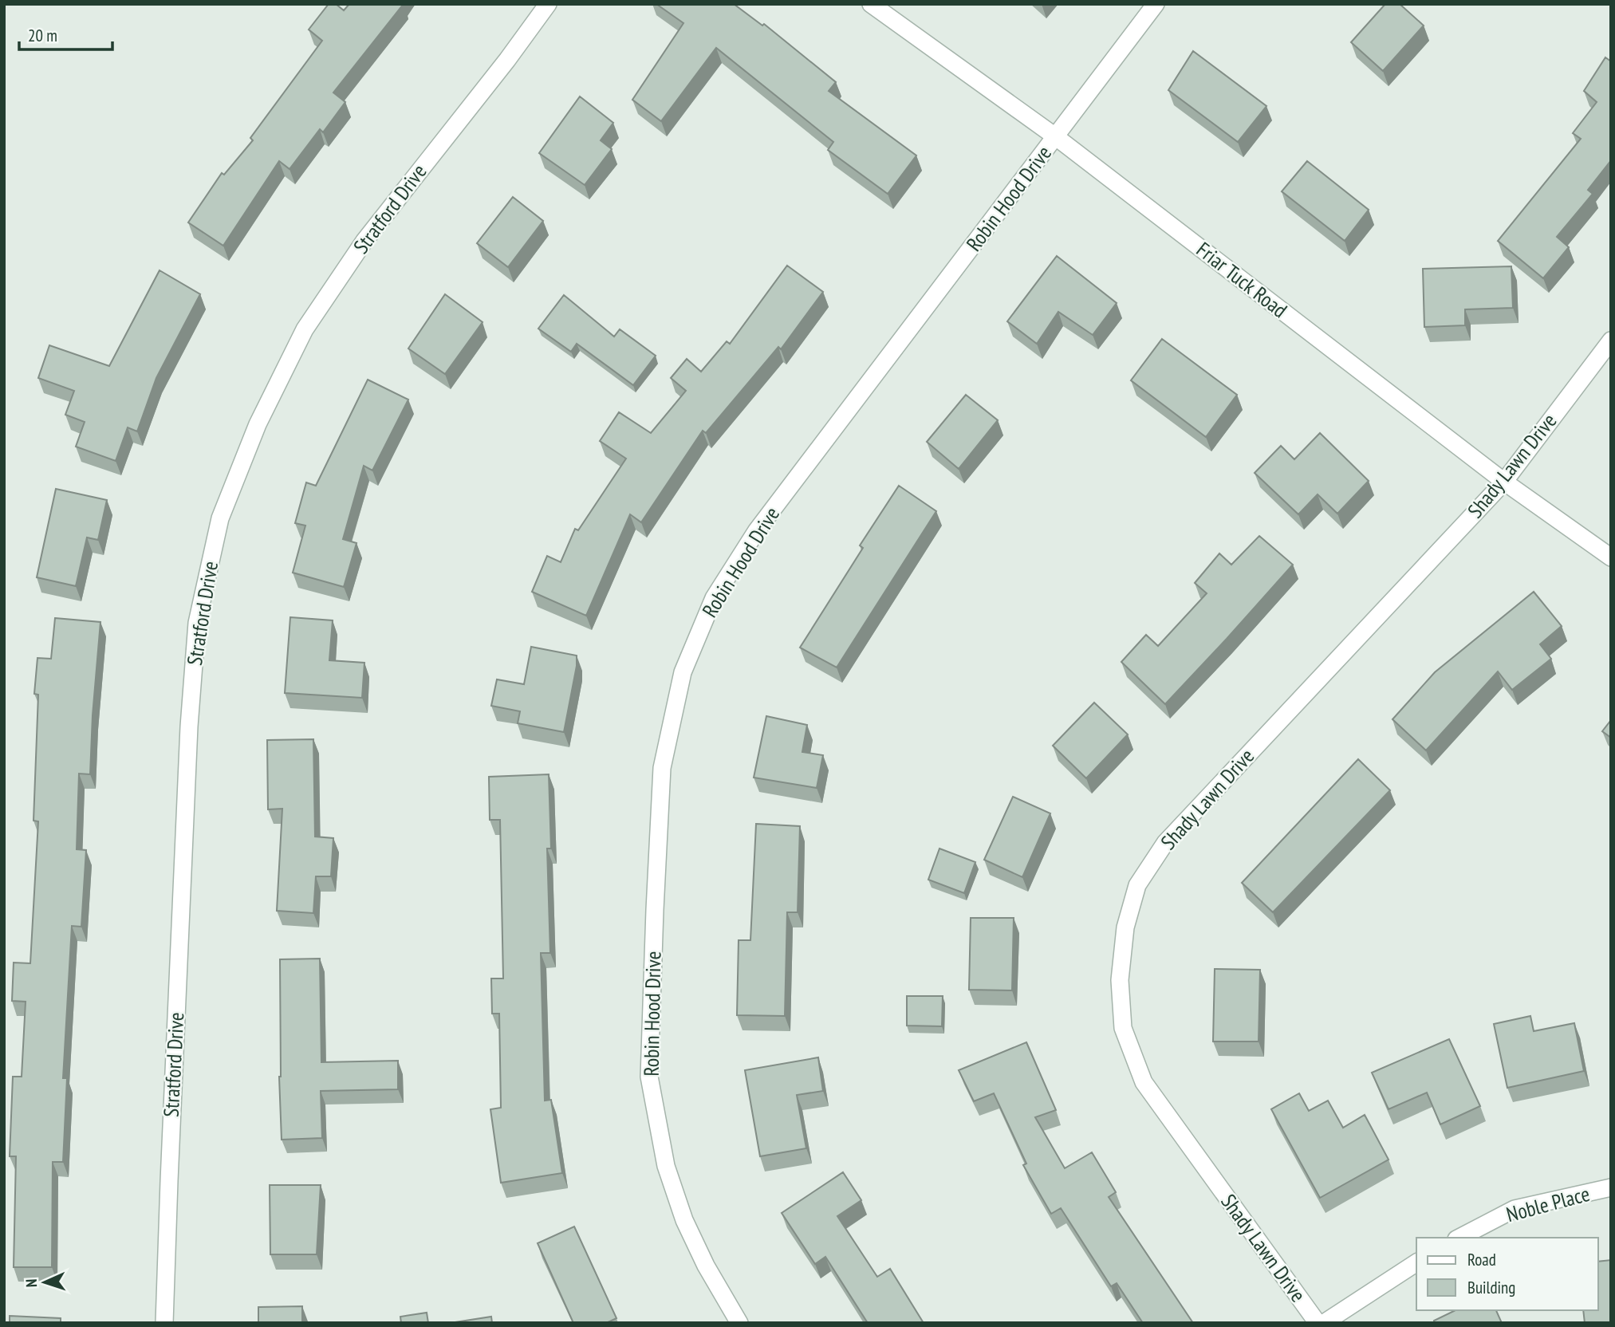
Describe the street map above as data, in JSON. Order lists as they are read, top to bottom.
{
  "streets": {
    "street": [
      "Robin Hood Drive",
      "Stratford Drive",
      "Friar Tuck Road",
      "Shady Lawn Drive",
      "Noble Place"
    ]
  },
  "crossings": [
    ["Robin Hood Drive", "Friar Tuck Road"],
    ["Friar Tuck Road", "Shady Lawn Drive"]
  ],
  "legend": ["Road", "Building"],
  "scale_bar": "20 m",
  "north": "left"
}
